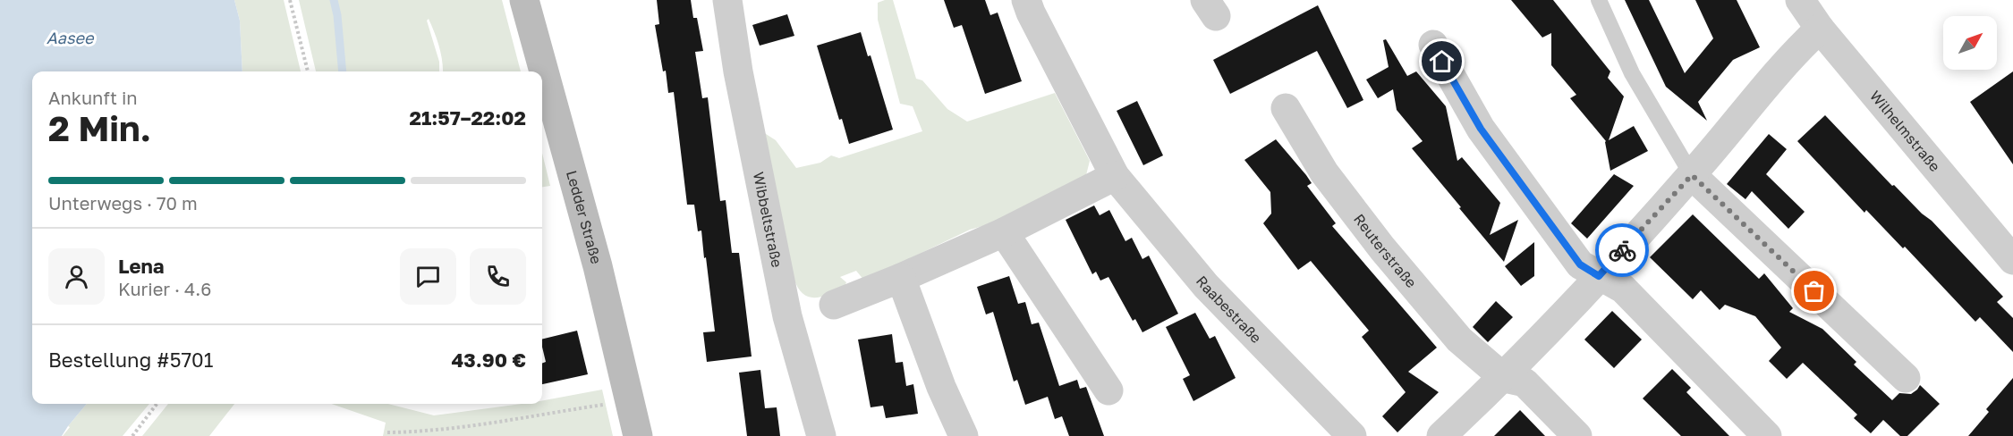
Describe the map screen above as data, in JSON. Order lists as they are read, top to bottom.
{
  "streets": {
    "main road": ["Ledder Straße"],
    "street": [
      "Wilhelmstraße",
      "Wibbeltstraße",
      "Reuterstraße",
      "Raabestraße"
    ]
  },
  "water": ["Aasee"],
  "north": "top right",
  "page": {
    "heading": ["2 Min.", "Ankunft in", "21:57–22:02"],
    "panel": [
      "Lena",
      "Kurier · 4.6",
      "Bestellung #5701",
      "43.90 €"
    ],
    "bar": "Unterwegs · 70 m"
  }
}
